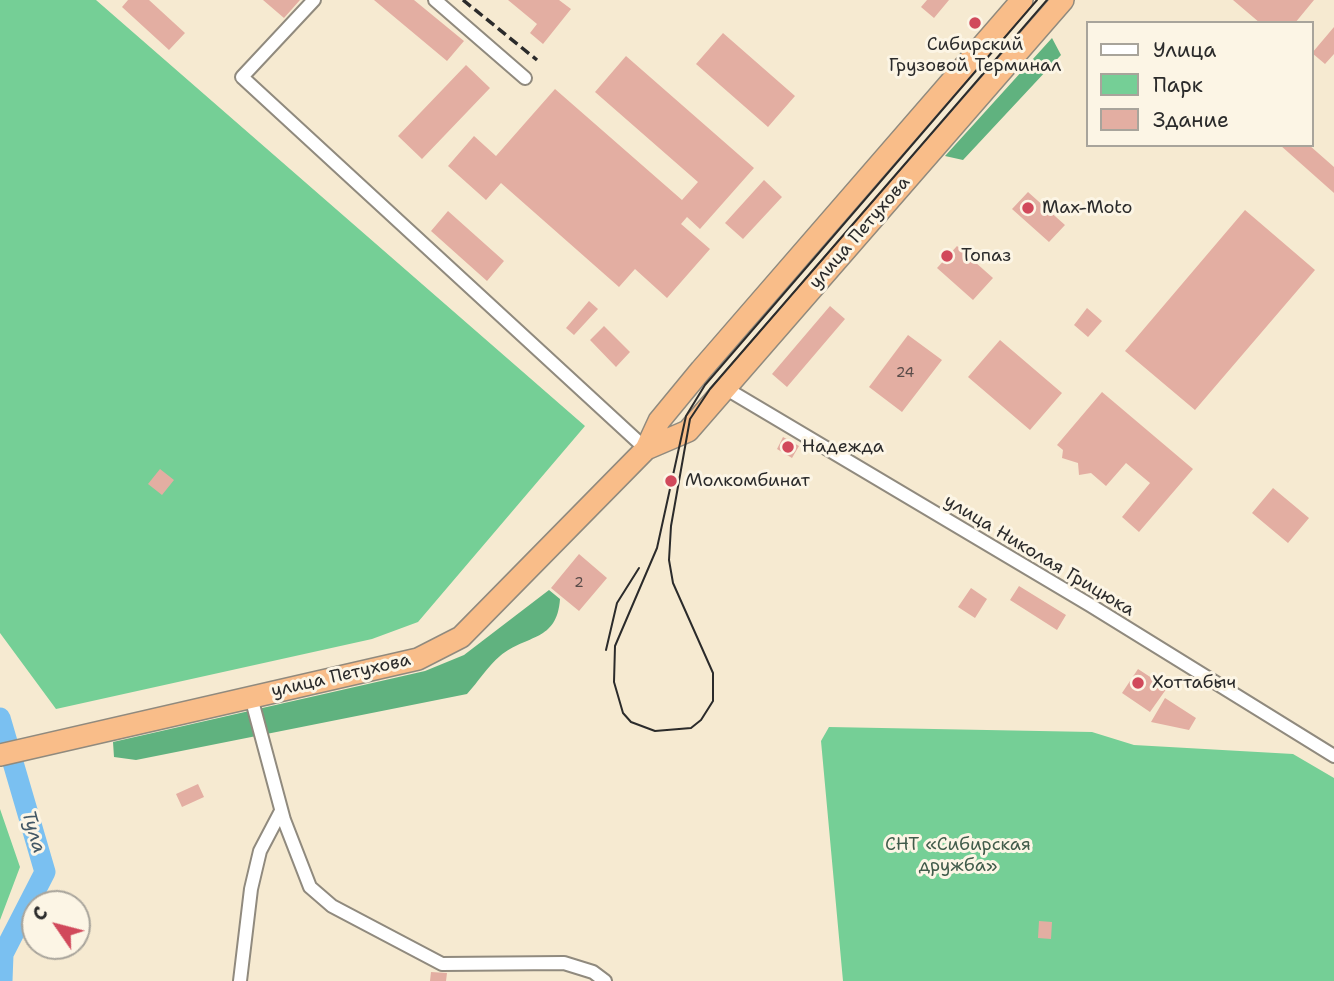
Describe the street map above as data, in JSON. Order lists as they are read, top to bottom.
{
  "streets": {
    "highway": ["улица Петухова"],
    "street": ["улица Николая Грицюка"]
  },
  "crossings": [
    ["улица Петухова", "улица Николая Грицюка"]
  ],
  "water": ["Тула"],
  "parks": ["СНТ «Сибирская дружба»"],
  "places": [
    "Сибирский Грузовой Терминал",
    "Max-Moto",
    "Топаз",
    "Надежда",
    "Молкомбинат",
    "Хоттабыч"
  ],
  "house_numbers": ["24", "2"],
  "legend": ["Улица", "Парк", "Здание"],
  "north": "top left"
}
